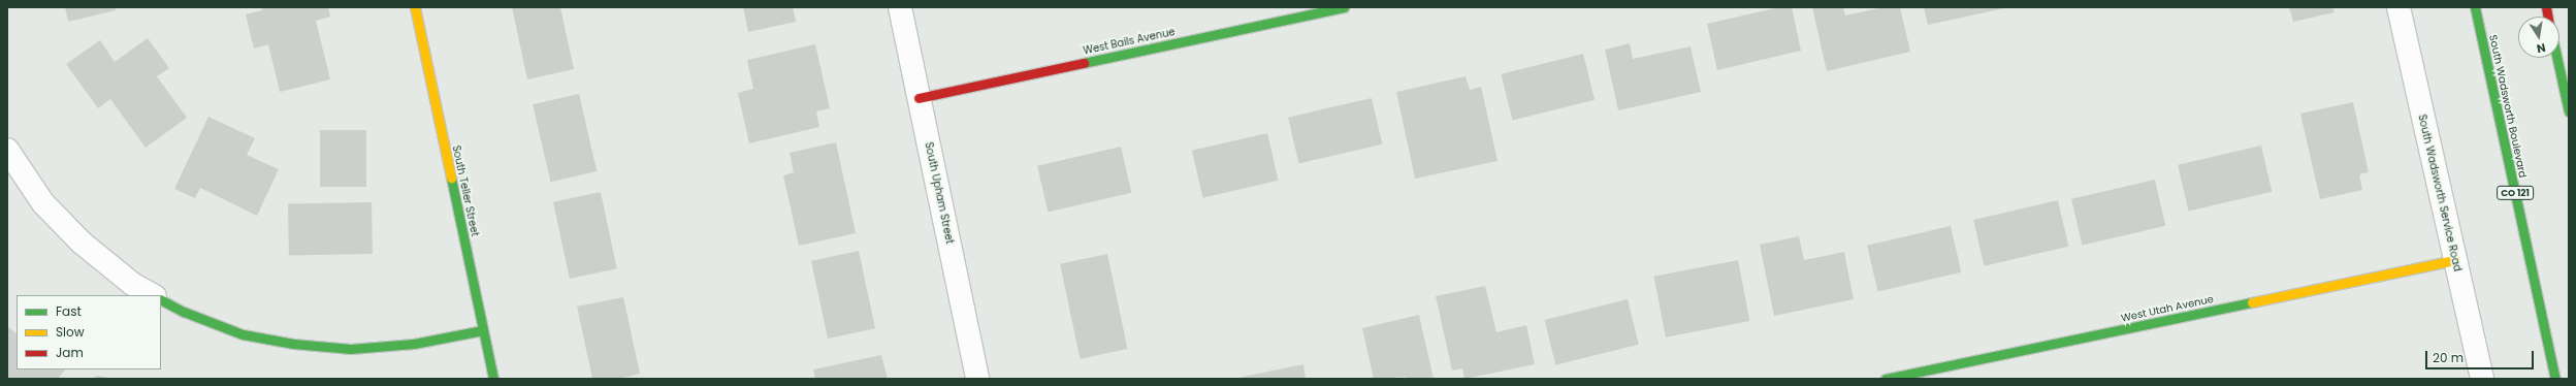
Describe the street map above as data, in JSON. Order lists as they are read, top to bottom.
{
  "streets": {
    "street": [
      "West Bails Avenue",
      "South Wadsworth Boulevard",
      "South Teller Street",
      "South Upham Street",
      "South Wadsworth Service Road",
      "CO 121",
      "West Utah Avenue"
    ]
  },
  "crossings": [
    ["West Bails Avenue", "South Upham Street"],
    ["South Wadsworth Service Road", "West Utah Avenue"]
  ],
  "legend": ["Fast", "Slow", "Jam"],
  "scale_bar": "20 m",
  "north": "bottom"
}
